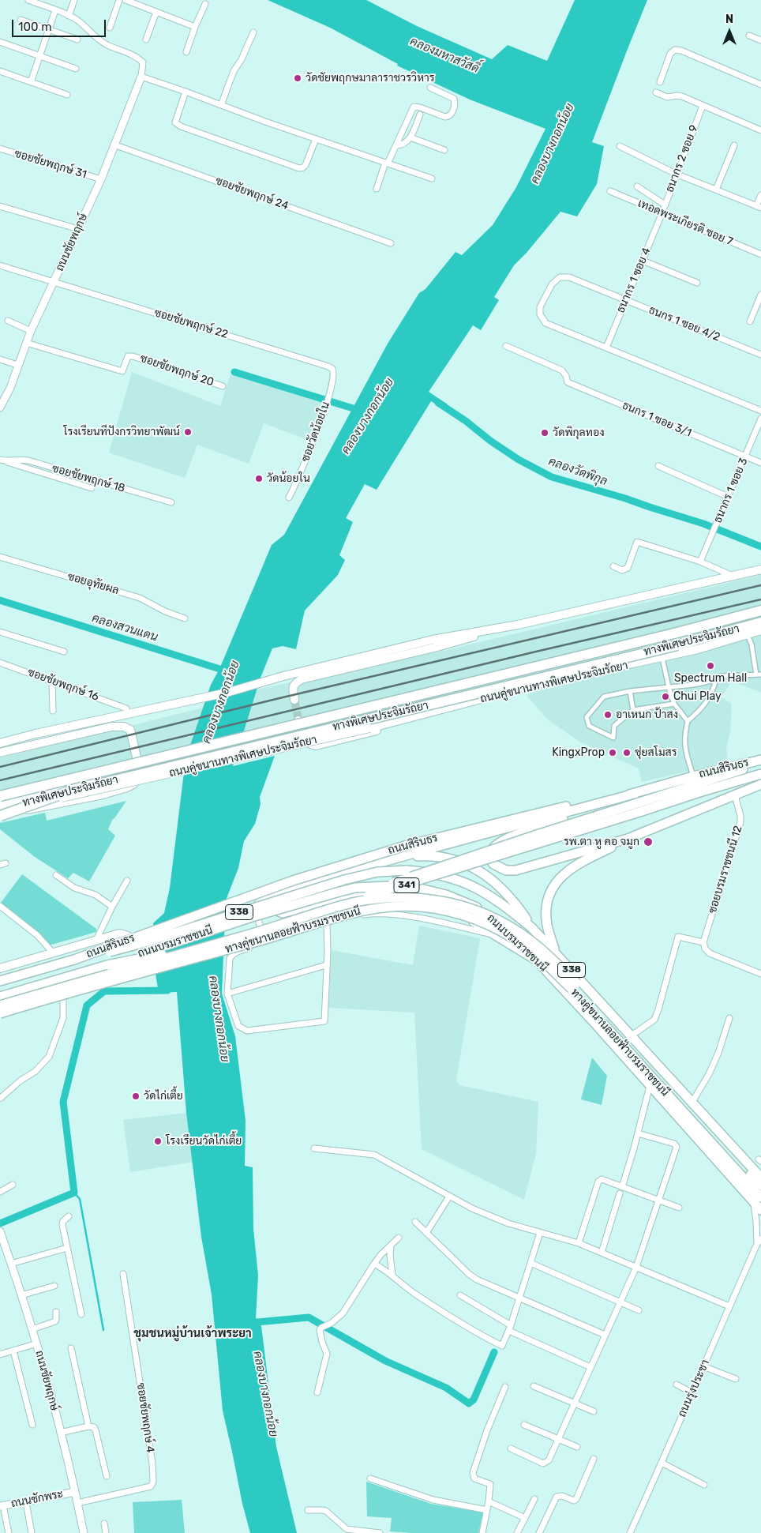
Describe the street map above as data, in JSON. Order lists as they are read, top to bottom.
{
  "streets": {
    "highway": ["ทางพิเศษประจิมรัถยา"],
    "main road": [
      "ถนนคู่ขนานทางพิเศษประจิมรัถยา",
      "ถนนสิรินธร",
      "341",
      "338",
      "ทางคู่ขนานลอยฟ้าบรมราชชนนี",
      "ถนนบรมราชชนนี"
    ],
    "street": [
      "ธนากร 2 ซอย 9",
      "ซอยชัยพฤกษ์ 31",
      "ซอยชัยพฤกษ์ 24",
      "เทอดพระเกียรติ ซอย 7",
      "ถนนชัยพฤกษ์",
      "ธนากร 1 ซอย 4",
      "ซอยชัยพฤกษ์ 22",
      "ธนกร 1 ซอย 4/2",
      "ซอยชัยพฤกษ์ 20",
      "ธนกร 1 ซอย 3/1",
      "ซอยวัดน้อยใน",
      "ซอยชัยพฤกษ์ 18",
      "ธนากร 1 ซอย 3",
      "ซอยอุทัยผล",
      "ซอยชัยพฤกษ์ 16",
      "ซอยบรมราชชนนี 12",
      "ถนนรุ่งประชา",
      "ซอยชัยพฤกษ์ 4",
      "ถนนชักพระ"
    ]
  },
  "crossings": [
    ["ธนากร 2 ซอย 9", "เทอดพระเกียรติ ซอย 7"],
    ["ธนากร 2 ซอย 9", "ธนากร 1 ซอย 4"],
    ["ซอยชัยพฤกษ์ 31", "ถนนชัยพฤกษ์"],
    ["ซอยชัยพฤกษ์ 24", "ถนนชัยพฤกษ์"],
    ["เทอดพระเกียรติ ซอย 7", "ธนากร 1 ซอย 4"],
    ["ถนนชัยพฤกษ์", "ซอยชัยพฤกษ์ 22"],
    ["ถนนชัยพฤกษ์", "ซอยชัยพฤกษ์ 20"],
    ["ถนนชัยพฤกษ์", "ซอยชัยพฤกษ์ 4"],
    ["ถนนชัยพฤกษ์", "ถนนชักพระ"],
    ["ธนากร 1 ซอย 4", "ธนกร 1 ซอย 4/2"],
    ["ซอยชัยพฤกษ์ 22", "ซอยวัดน้อยใน"],
    ["ธนกร 1 ซอย 3/1", "ธนากร 1 ซอย 3"],
    ["ทางพิเศษประจิมรัถยา", "ถนนคู่ขนานทางพิเศษประจิมรัถยา"],
    ["ถนนสิรินธร", "ถนนบรมราชชนนี"],
    ["ทางคู่ขนานลอยฟ้าบรมราชชนนี", "ถนนบรมราชชนนี"],
    ["ทางคู่ขนานลอยฟ้าบรมราชชนนี", "ถนนรุ่งประชา"],
    ["ถนนบรมราชชนนี", "ถนนรุ่งประชา"]
  ],
  "districts": ["ชุมชนหมู่บ้านเจ้าพระยา"],
  "water": [
    "คลองมหาสวัสดิ์",
    "คลองบางกอกน้อย",
    "คลองวัดพิกุล",
    "คลองสวนแดน"
  ],
  "places": [
    "วัดชัยพฤกษมาลาราชวรวิหาร",
    "โรงเรียนทีปังกรวิทยาพัฒน์",
    "วัดพิกุลทอง",
    "วัดน้อยใน",
    "Spectrum Hall",
    "Chui Play",
    "อาเหนก ป้าสง",
    "KingxProp",
    "ชุ่ยสโมสร",
    "รพ.ตา หู คอ จมูก",
    "วัดไก่เตี้ย",
    "โรงเรียนวัดไก่เตี้ย"
  ],
  "scale_bar": "100 m",
  "north": "top"
}
